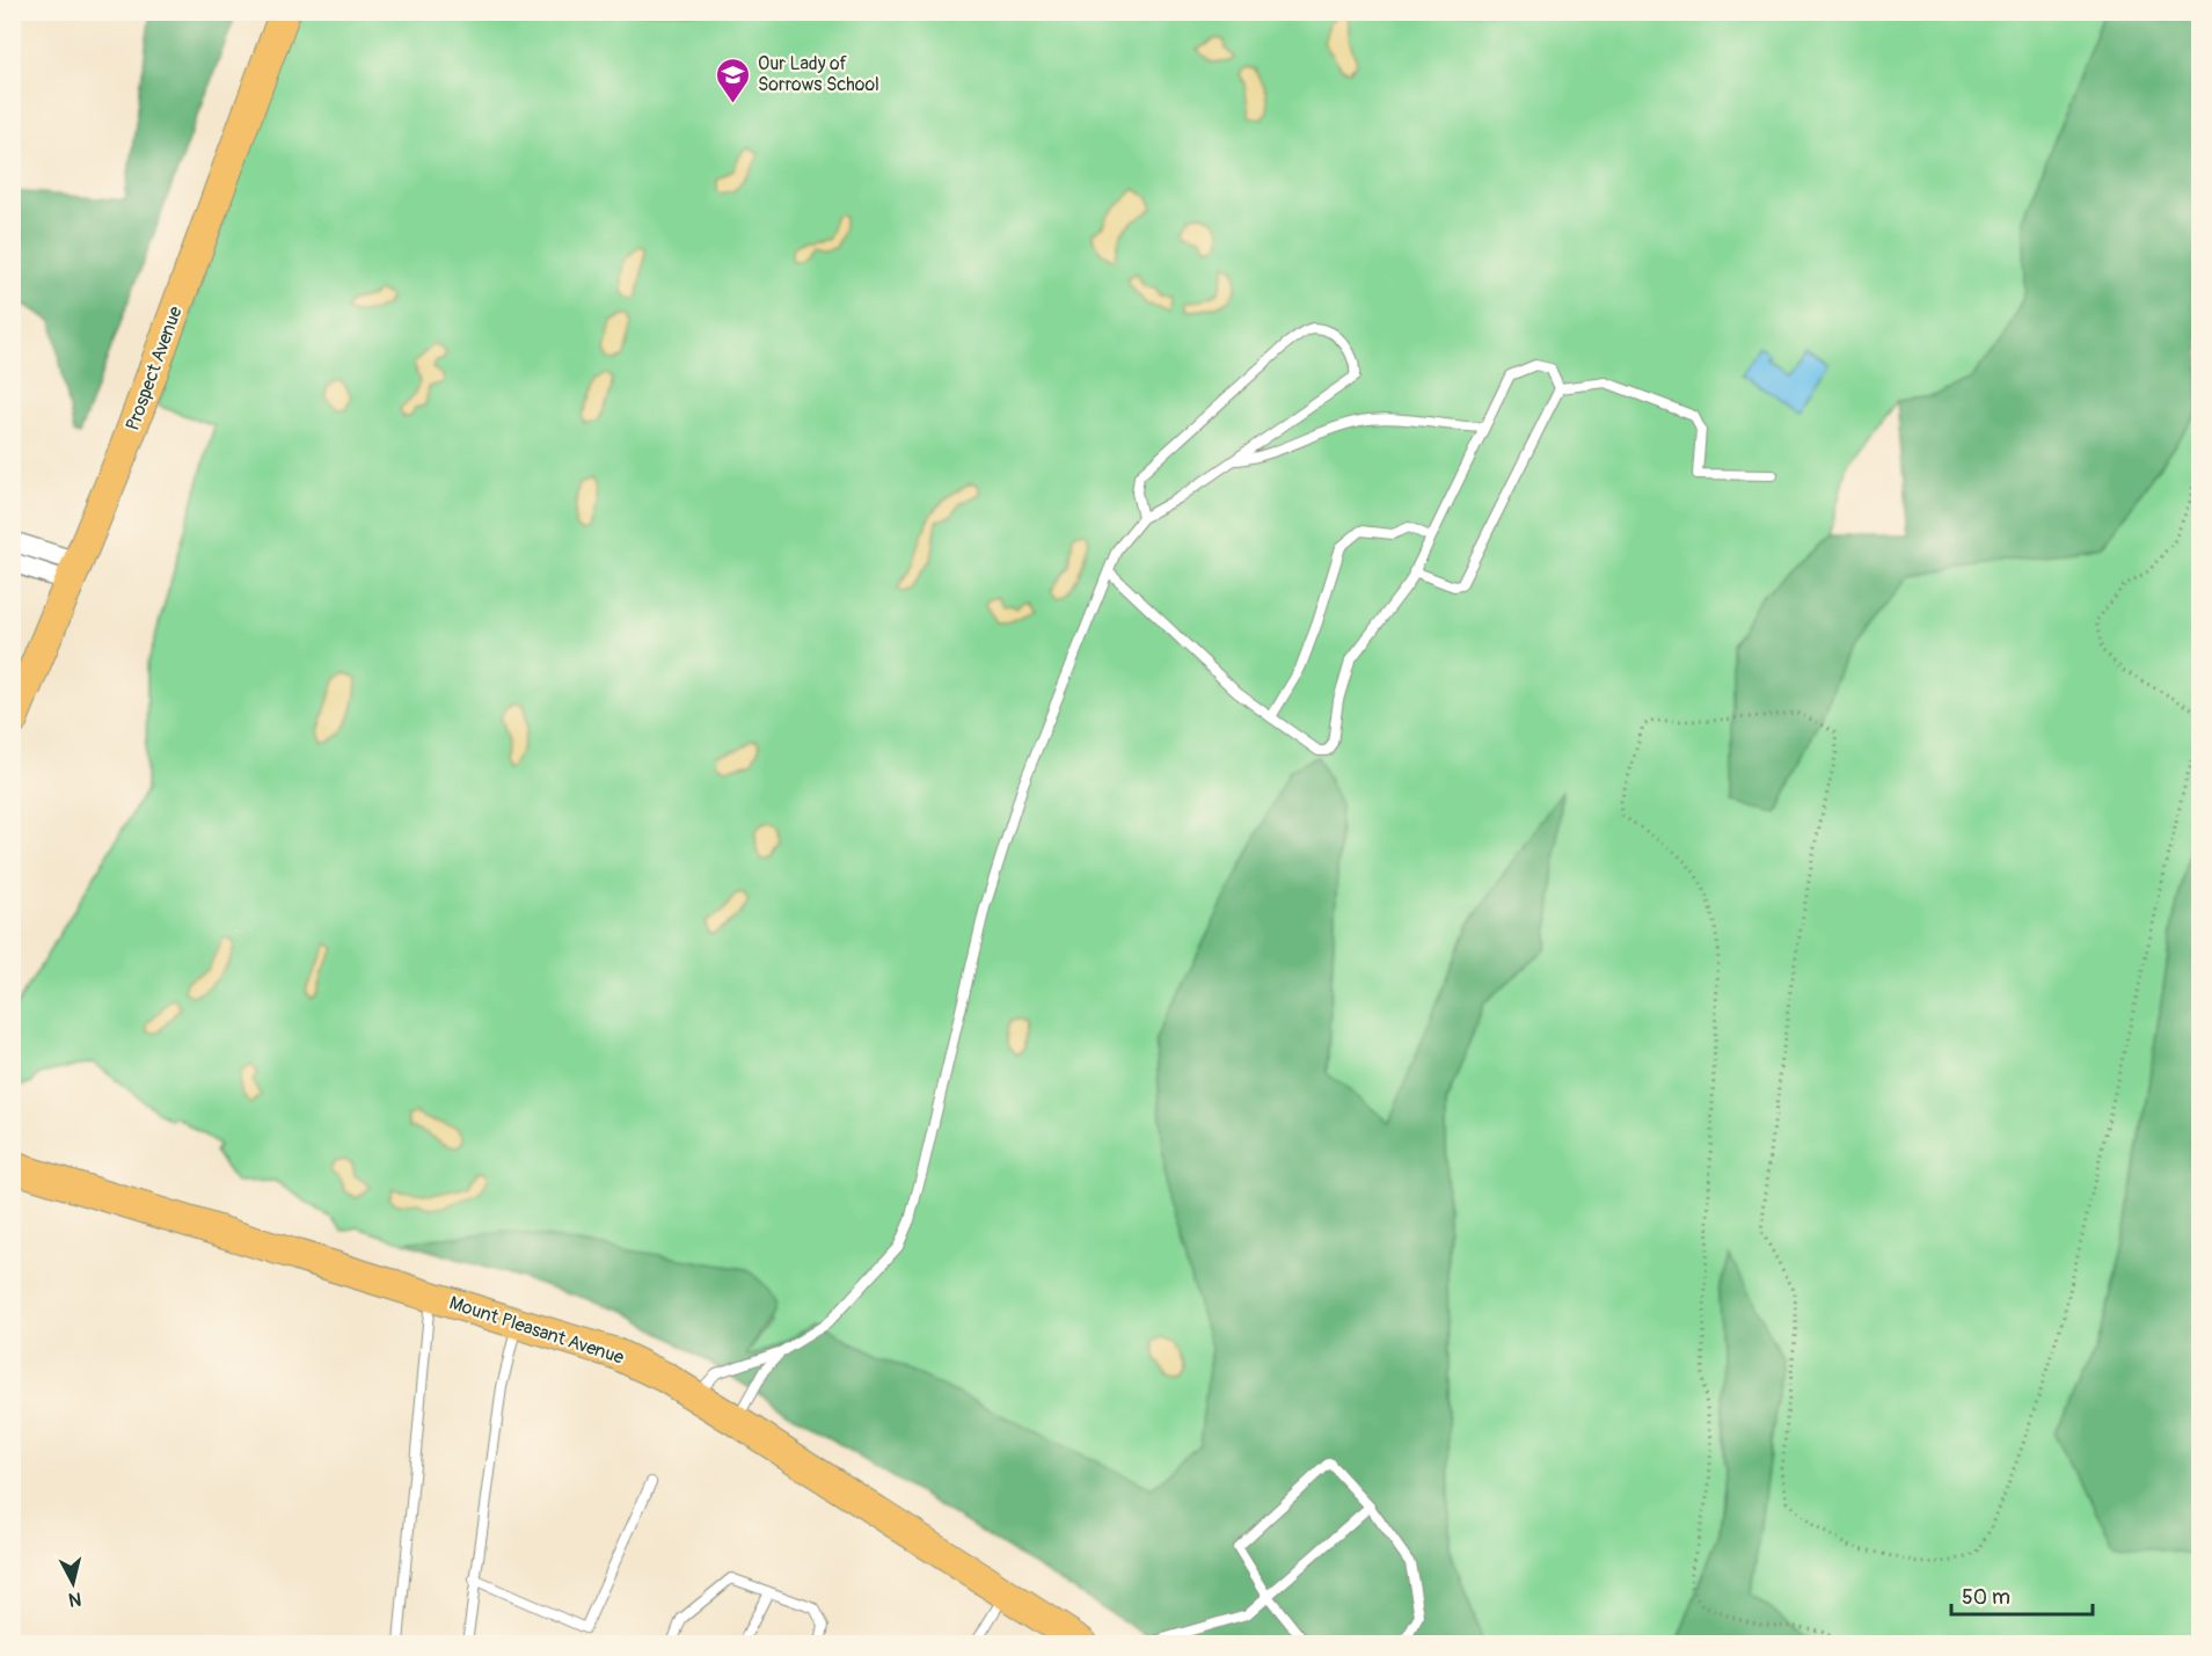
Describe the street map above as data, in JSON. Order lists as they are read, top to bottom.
{
  "streets": {
    "main road": ["Prospect Avenue", "Mount Pleasant Avenue"]
  },
  "places": {
    "school or university": ["Our Lady of Sorrows School"]
  },
  "scale_bar": "50 m",
  "north": "bottom"
}
